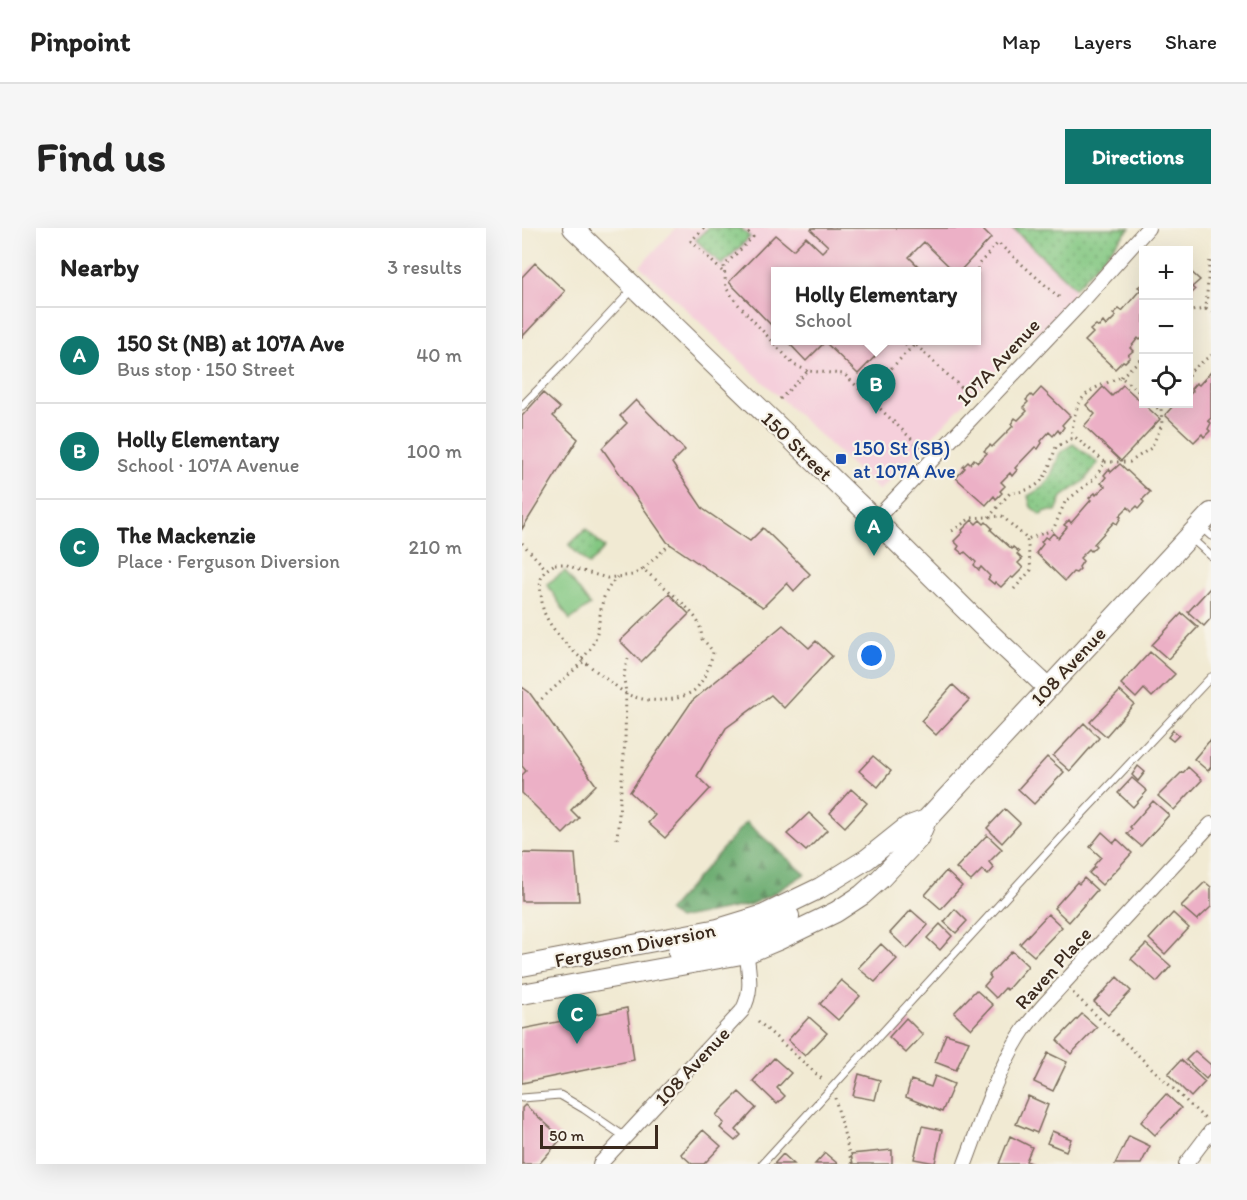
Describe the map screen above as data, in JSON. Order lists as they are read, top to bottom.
{
  "streets": {
    "main road": ["150 Street", "108 Avenue", "Ferguson Diversion"],
    "street": ["107A Avenue", "Raven Place"]
  },
  "crossings": [
    ["107A Avenue", "150 Street"],
    ["150 Street", "108 Avenue"],
    ["108 Avenue", "Ferguson Diversion"]
  ],
  "places": {
    "transit": ["150 St (SB) at 107A Ave"]
  },
  "scale_bar": "50 m",
  "page": {
    "header": "Pinpoint",
    "nav": ["Map", "Layers", "Share"],
    "buttons": "Directions",
    "title": "Find us",
    "heading": ["Nearby", "3 results"],
    "map_buttons": ["+", "−"],
    "popup": ["Holly Elementary", "School"],
    "list": [
      {
        "mark": "A",
        "name": "150 St (NB) at 107A Ave",
        "note": "Bus stop · 150 Street",
        "value": "40 m"
      },
      {
        "mark": "B",
        "name": "Holly Elementary",
        "note": "School · 107A Avenue",
        "value": "100 m"
      },
      {
        "mark": "C",
        "name": "The Mackenzie",
        "note": "Place · Ferguson Diversion",
        "value": "210 m"
      }
    ],
    "pins": ["B", "A", "C"],
    "scale": "50 m"
  }
}
